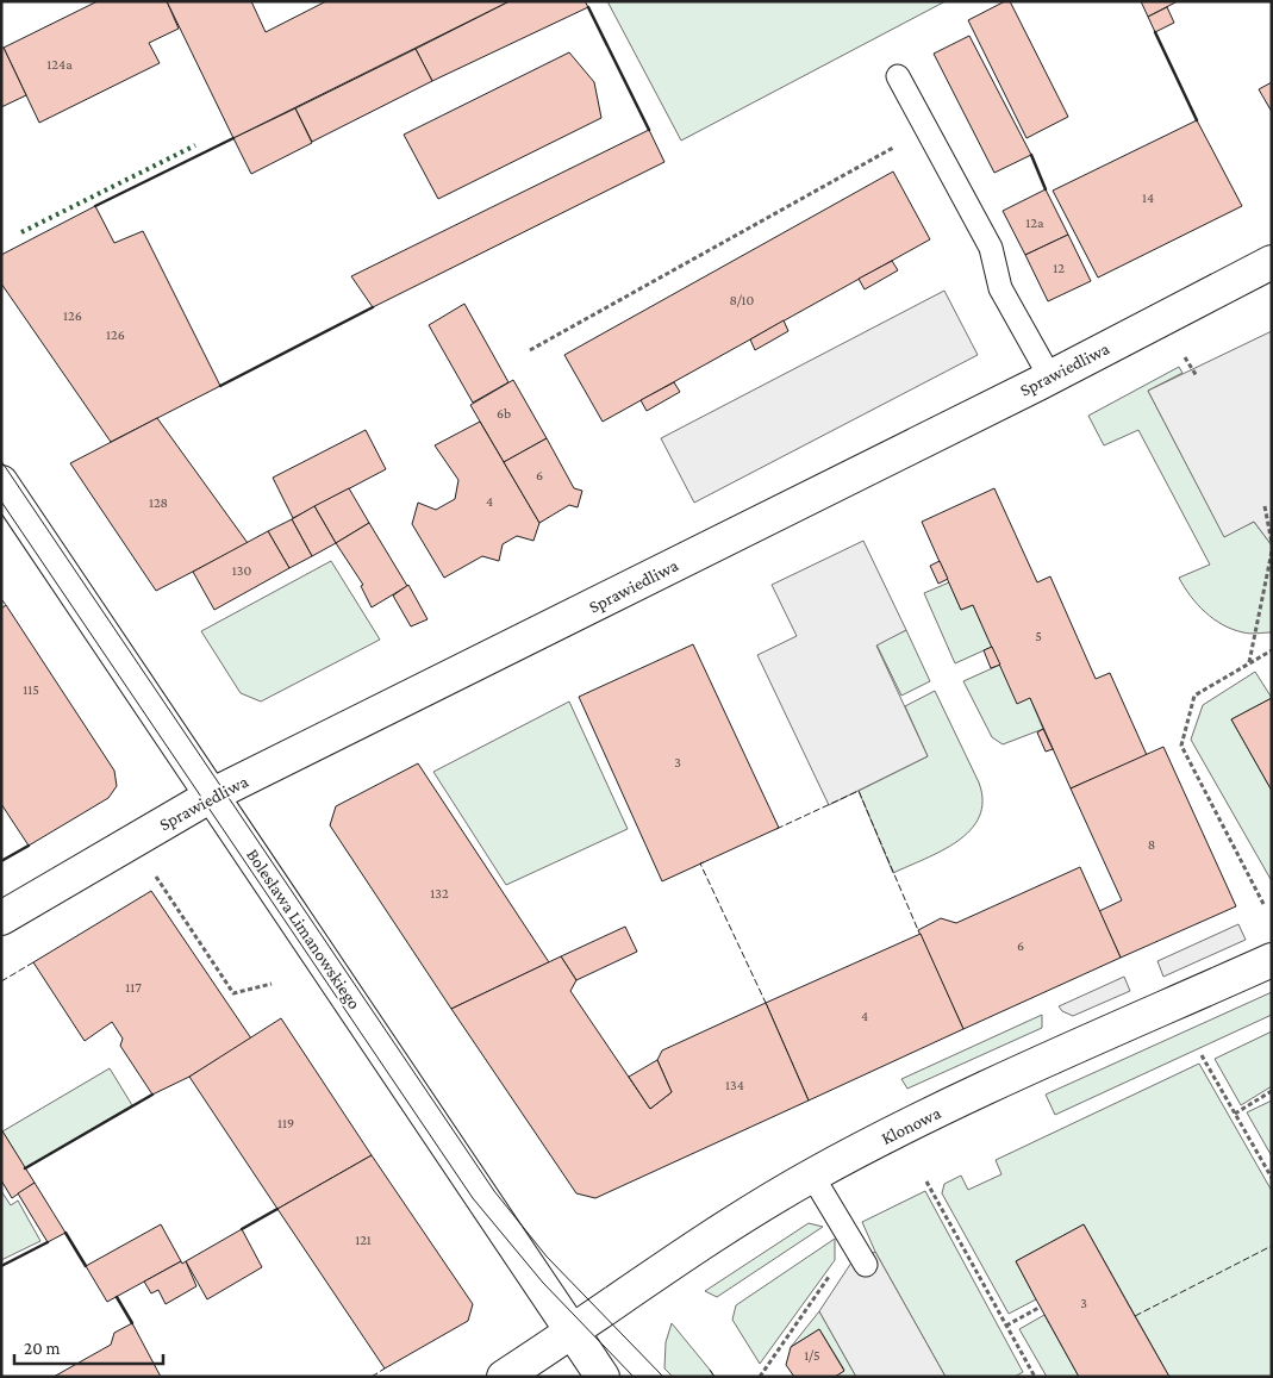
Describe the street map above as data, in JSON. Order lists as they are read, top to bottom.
{
  "streets": {
    "street": ["Sprawiedliwa", "Bolesława Limanowskiego", "Klonowa"]
  },
  "crossings": [
    ["Sprawiedliwa", "Bolesława Limanowskiego"],
    ["Bolesława Limanowskiego", "Klonowa"]
  ],
  "house_numbers": [
    "124a",
    "14",
    "12a",
    "12",
    "8/10",
    "126",
    "126",
    "6b",
    "6",
    "4",
    "128",
    "130",
    "5",
    "115",
    "3",
    "8",
    "132",
    "6",
    "117",
    "4",
    "134",
    "119",
    "121",
    "3",
    "1/5"
  ],
  "scale_bar": "20 m"
}
